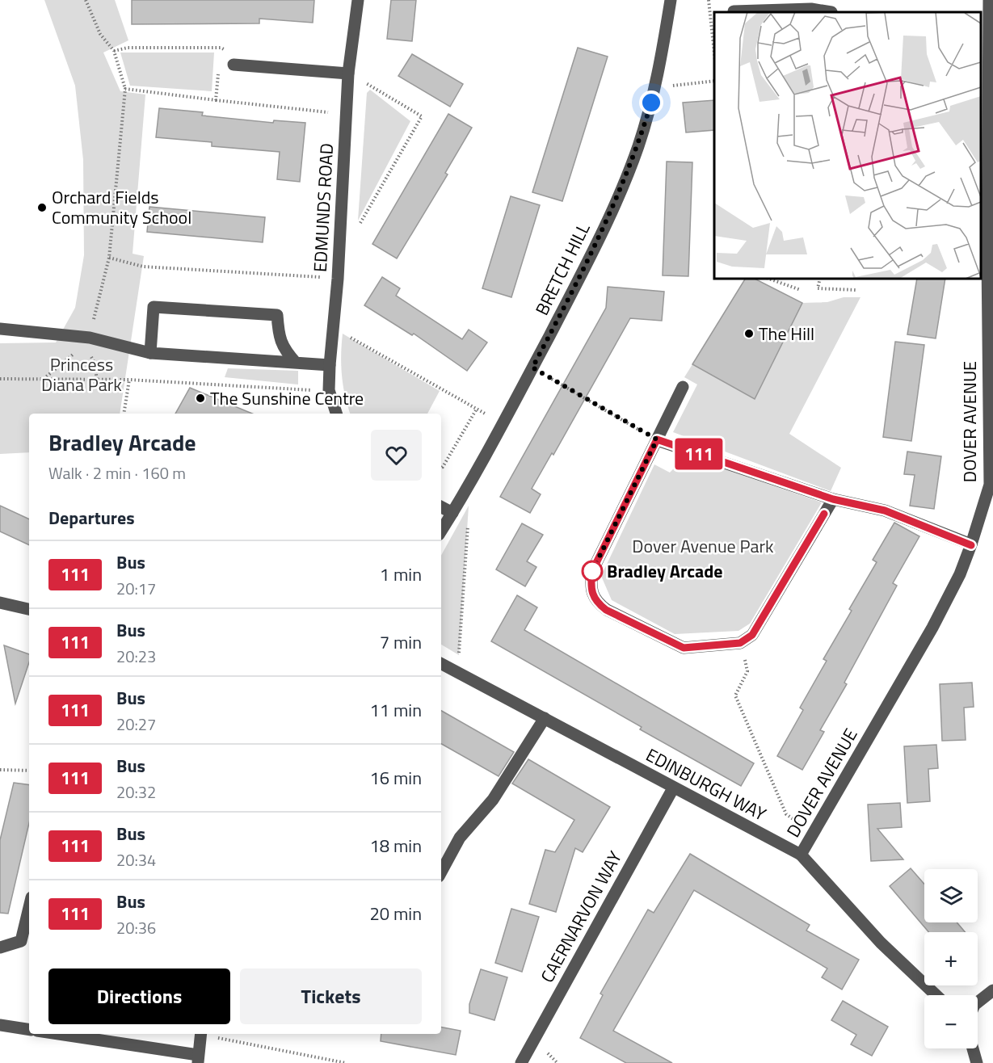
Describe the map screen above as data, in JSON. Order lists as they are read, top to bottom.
{
  "streets": {
    "street": [
      "EDMUNDS ROAD",
      "BRETCH HILL",
      "DOVER AVENUE",
      "EDINBURGH WAY",
      "CAERNARVON WAY"
    ]
  },
  "crossings": [
    ["DOVER AVENUE", "EDINBURGH WAY"],
    ["EDINBURGH WAY", "CAERNARVON WAY"]
  ],
  "parks": ["Princess Diana Park", "Dover Avenue Park"],
  "places": [
    "Orchard Fields Community School",
    "The Hill",
    "The Sunshine Centre",
    "Bradley Arcade"
  ],
  "lines": ["bus line 111"],
  "page": {
    "on_map": "111",
    "heading": [
      ["Bradley Arcade", "Walk · 2 min · 160 m"],
      "Departures"
    ],
    "list": [
      {
        "mark": "111",
        "name": "Bus",
        "note": "20:17",
        "value": "1 min"
      },
      {
        "mark": "111",
        "name": "Bus",
        "note": "20:23",
        "value": "7 min"
      },
      {
        "mark": "111",
        "name": "Bus",
        "note": "20:27",
        "value": "11 min"
      },
      {
        "mark": "111",
        "name": "Bus",
        "note": "20:32",
        "value": "16 min"
      },
      {
        "mark": "111",
        "name": "Bus",
        "note": "20:34",
        "value": "18 min"
      },
      {
        "mark": "111",
        "name": "Bus",
        "note": "20:36",
        "value": "20 min"
      }
    ],
    "map_buttons": ["+", "−"],
    "buttons": ["Directions", "Tickets"]
  }
}
